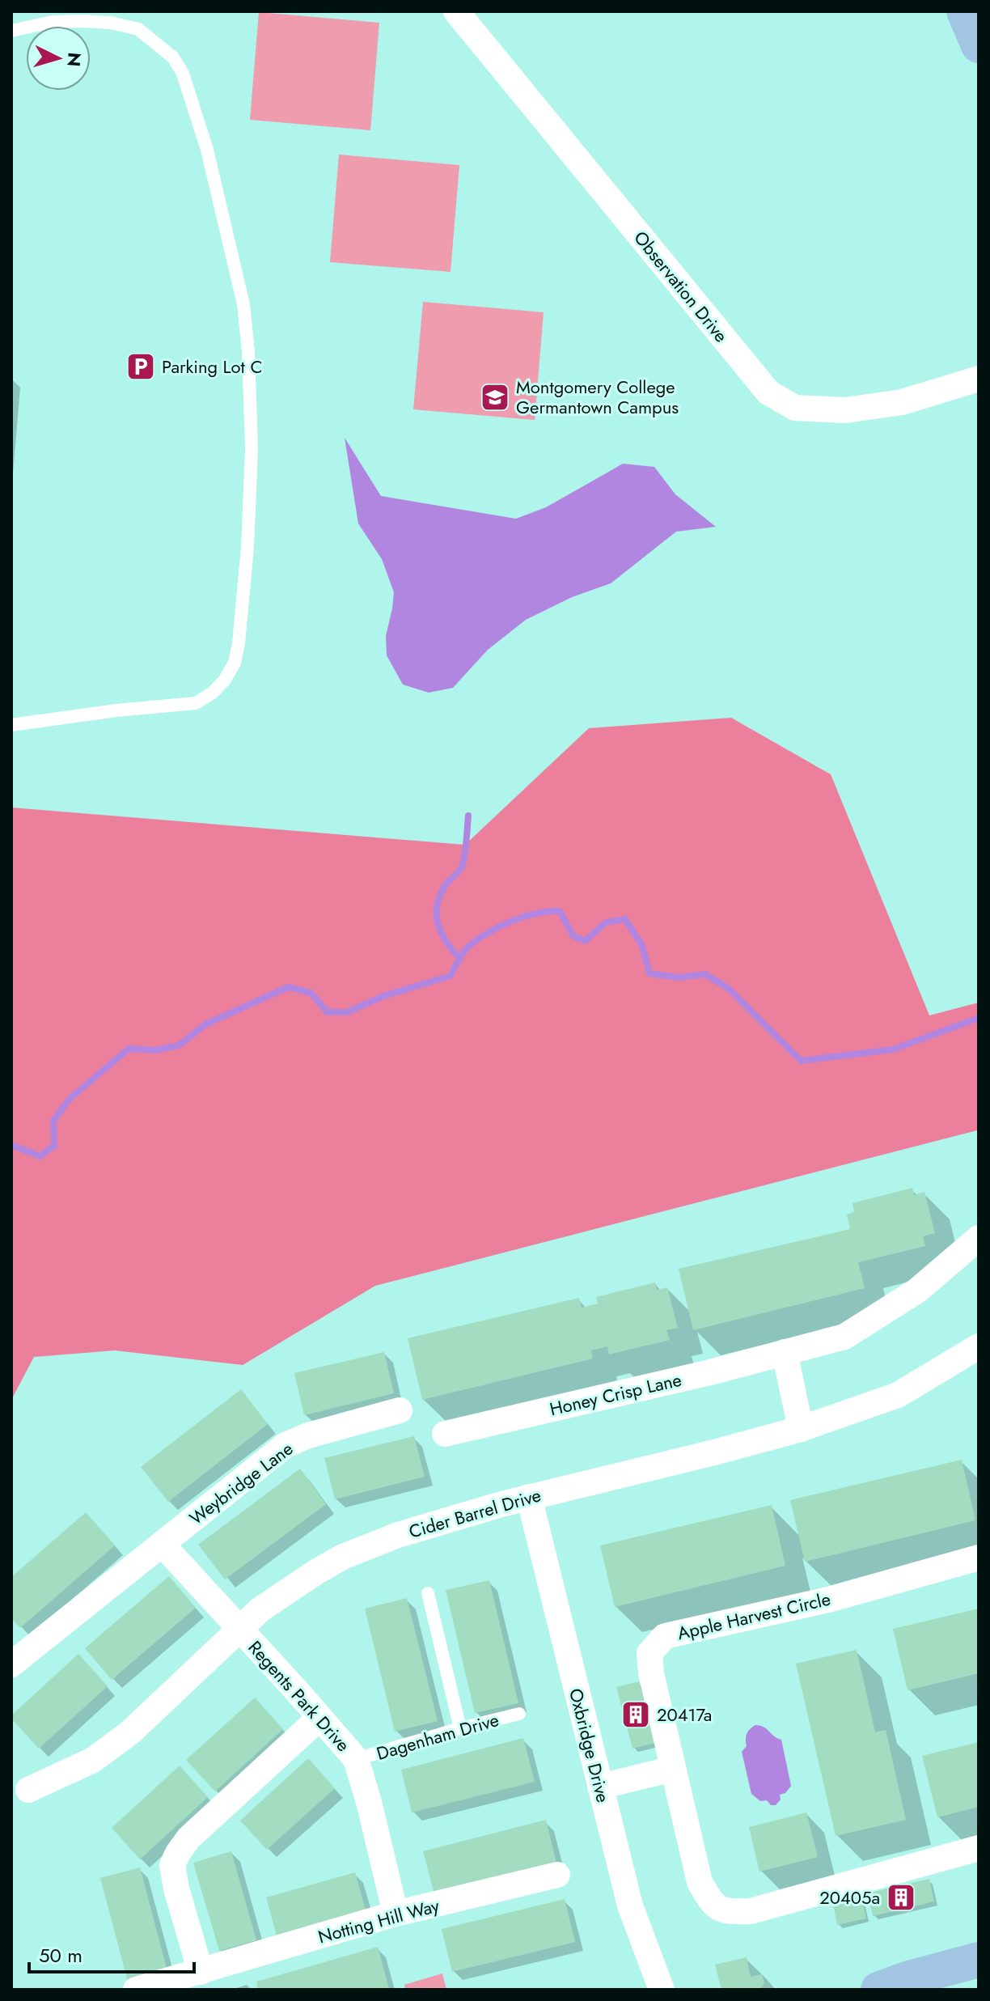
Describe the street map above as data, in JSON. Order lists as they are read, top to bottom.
{
  "streets": {
    "street": [
      "Observation Drive",
      "Honey Crisp Lane",
      "Weybridge Lane",
      "Cider Barrel Drive",
      "Apple Harvest Circle",
      "Regents Park Drive",
      "Oxbridge Drive",
      "Notting Hill Way"
    ],
    "lane": ["Dagenham Drive"]
  },
  "crossings": [
    ["Cider Barrel Drive", "Regents Park Drive"],
    ["Cider Barrel Drive", "Oxbridge Drive"],
    ["Regents Park Drive", "Dagenham Drive"],
    ["Regents Park Drive", "Notting Hill Way"]
  ],
  "places": {
    "parking": ["Parking Lot C"],
    "school or university": ["Montgomery College Germantown Campus"],
    "building": ["20417a", "20405a"]
  },
  "scale_bar": "50 m",
  "north": "right"
}
